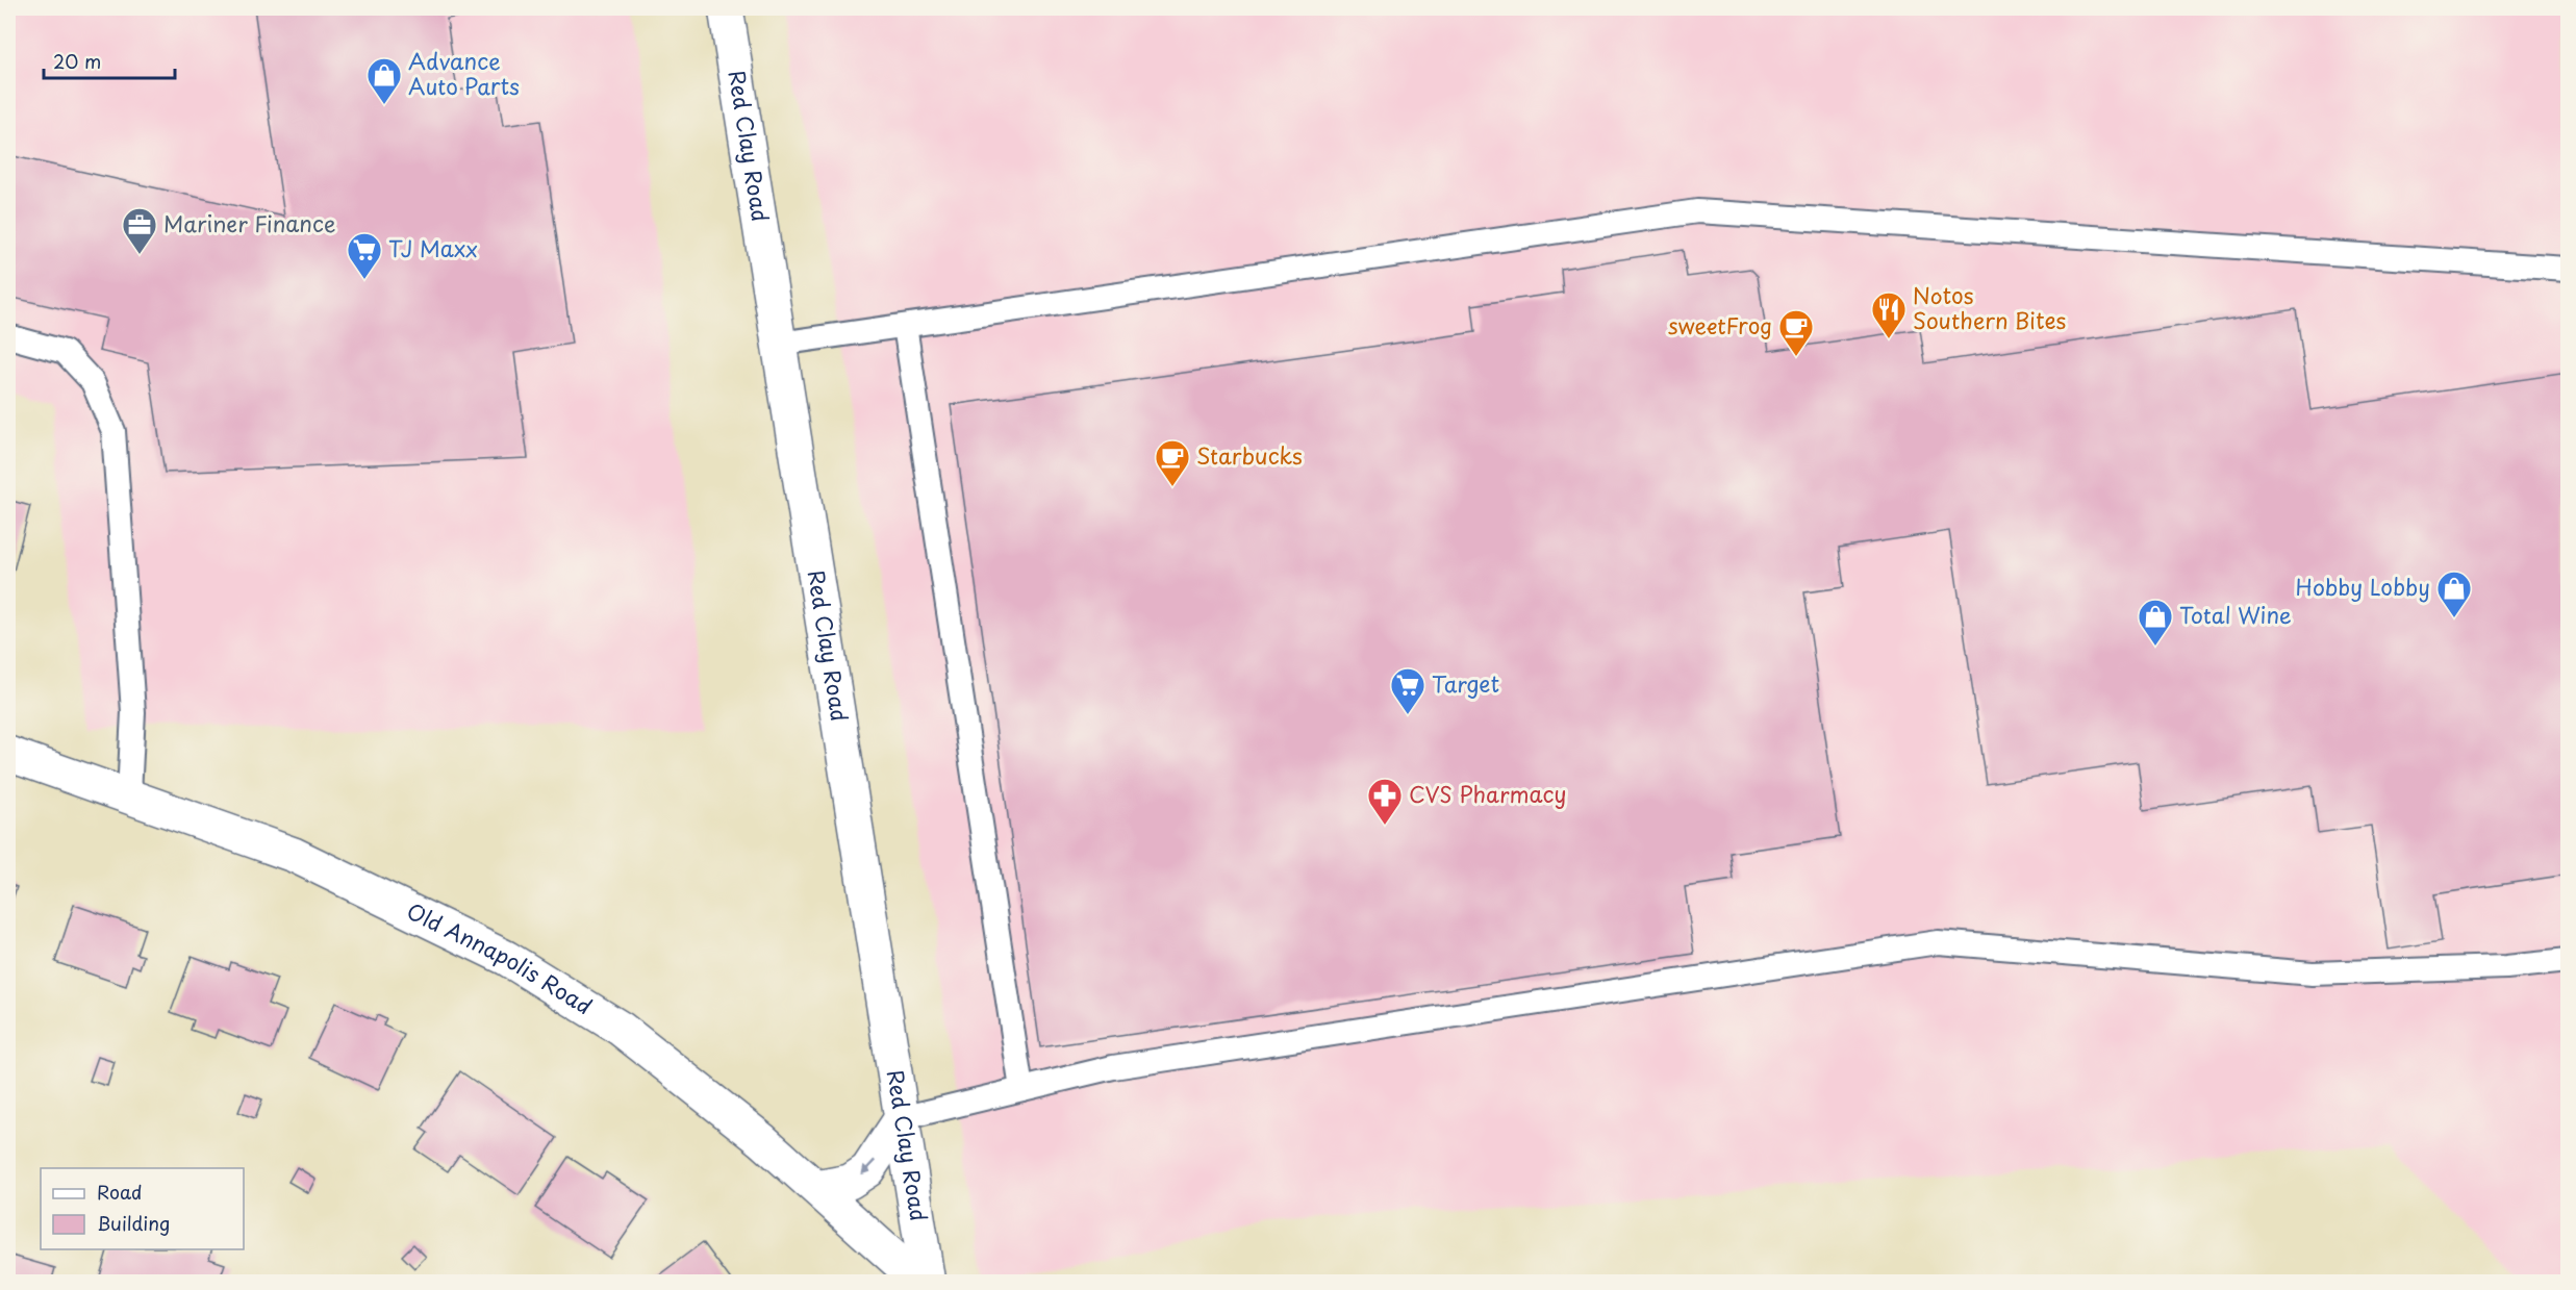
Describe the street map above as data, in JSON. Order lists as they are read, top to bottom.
{
  "streets": {
    "street": ["Red Clay Road", "Old Annapolis Road"]
  },
  "places": {
    "shop": ["Advance Auto Parts", "Hobby Lobby", "Total Wine"],
    "office": ["Mariner Finance"],
    "supermarket": ["TJ Maxx", "Target"],
    "restaurant": ["Notos Southern Bites"],
    "cafe": ["sweetFrog", "Starbucks"],
    "pharmacy": ["CVS Pharmacy"]
  },
  "legend": ["Road", "Building"],
  "scale_bar": "20 m"
}
